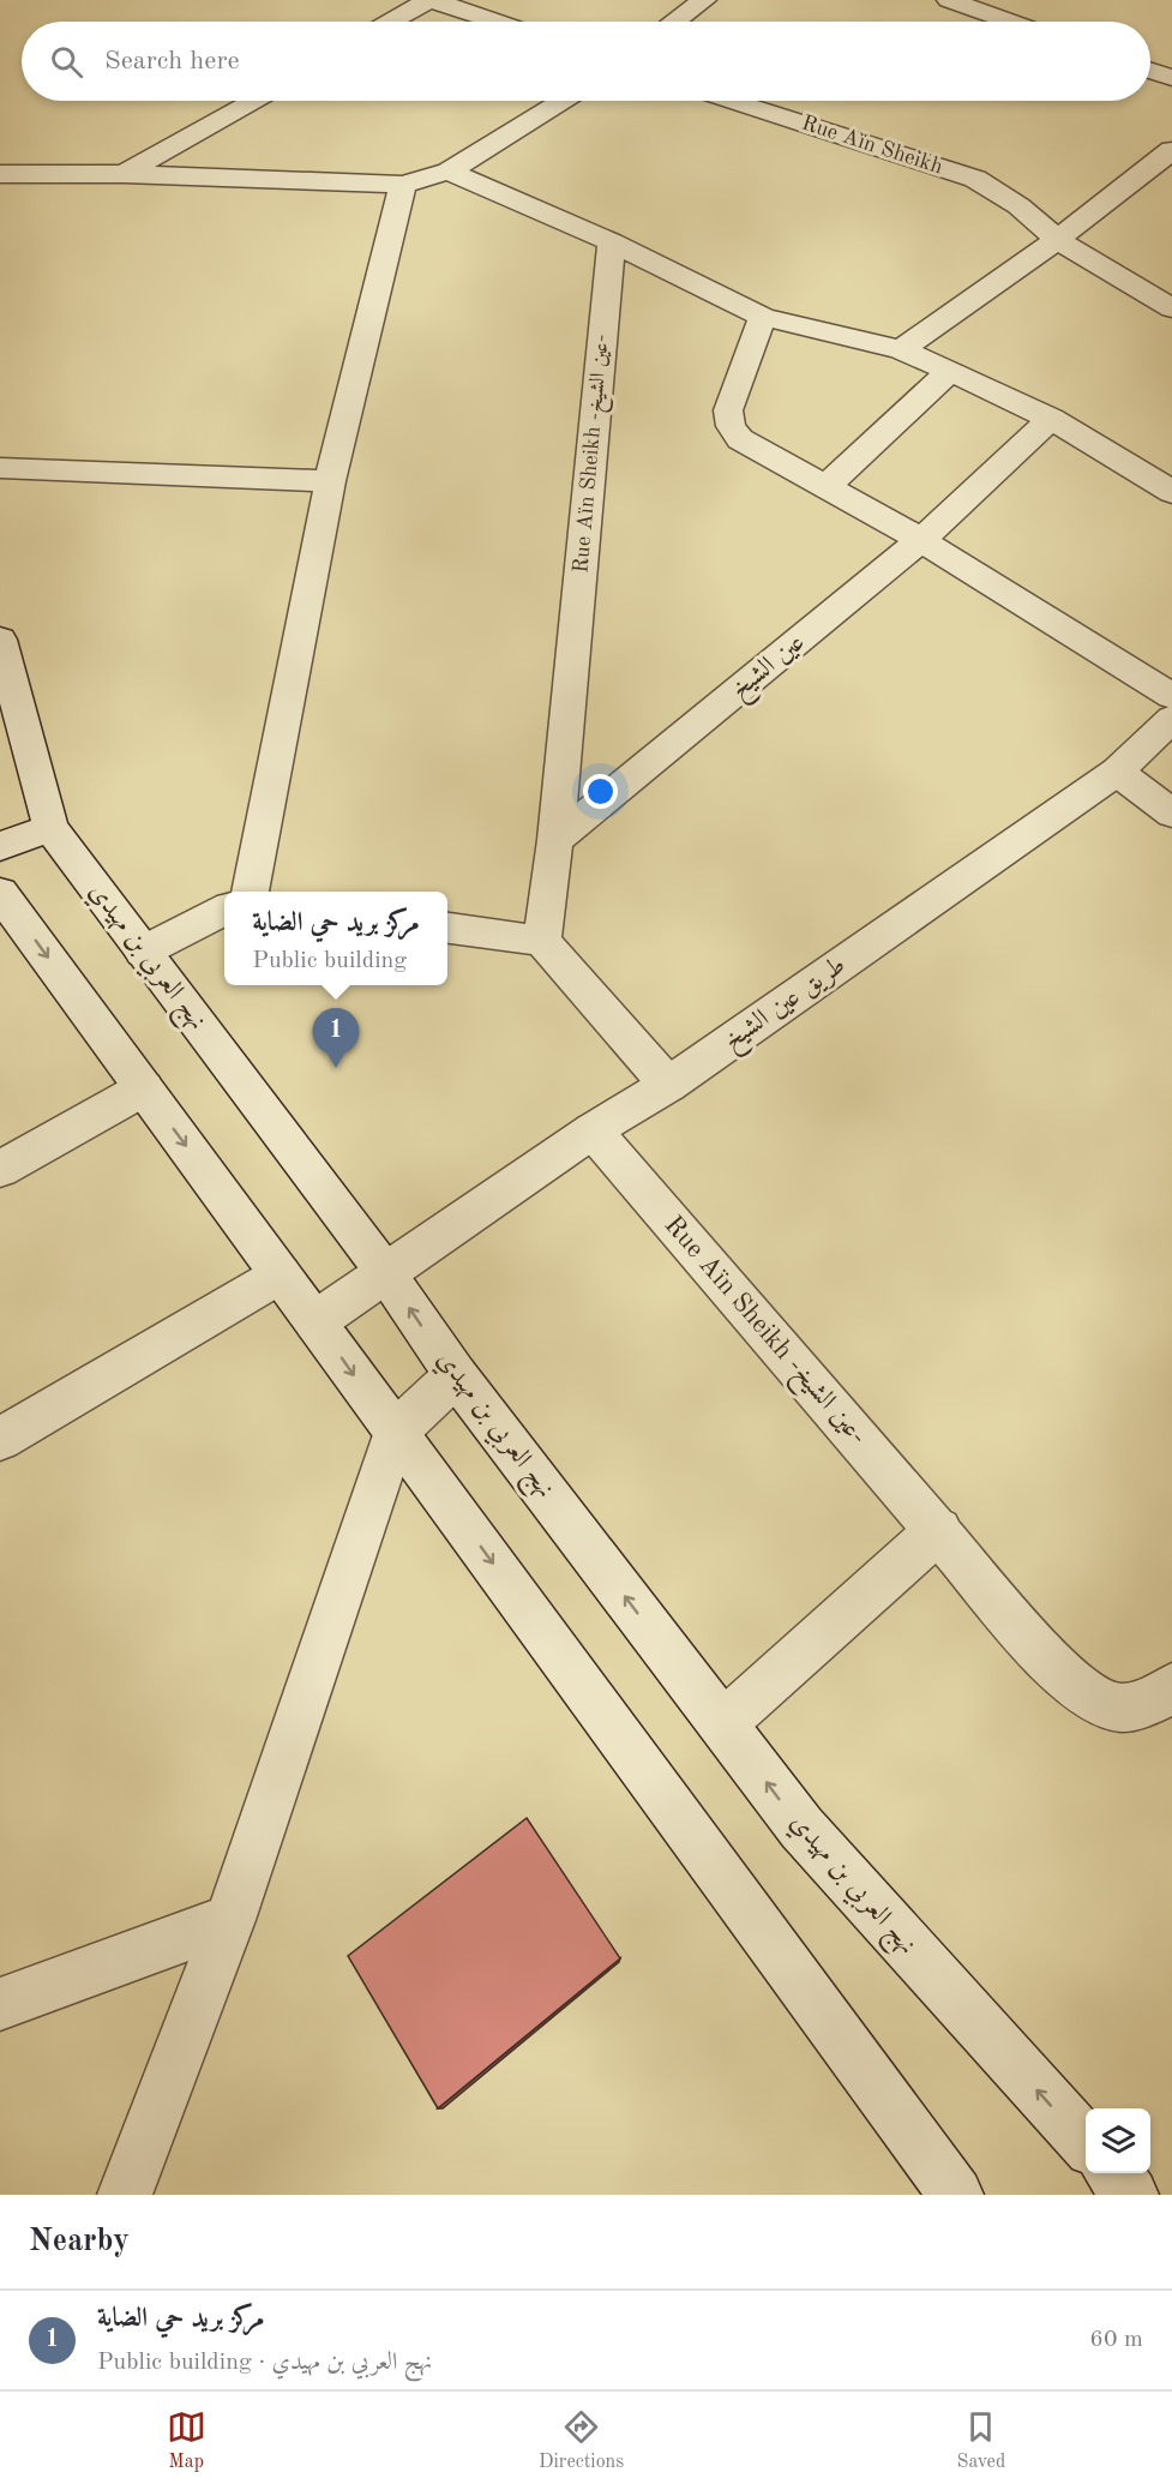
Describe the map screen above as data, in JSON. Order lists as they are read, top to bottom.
{
  "streets": {
    "street": [
      "Rue Aïn Sheikh",
      "Rue Aïn Sheikh -عين الشيخ-",
      "عين الشيخ",
      "نهج العربي بن مهيدي",
      "طريق عين الشيخ"
    ]
  },
  "crossings": [
    ["Rue Aïn Sheikh -عين الشيخ-", "عين الشيخ"],
    ["Rue Aïn Sheikh -عين الشيخ-", "طريق عين الشيخ"],
    ["نهج العربي بن مهيدي", "طريق عين الشيخ"]
  ],
  "page": {
    "search": "Search here",
    "popup": ["مركز بريد حي الضاية", "Public building"],
    "pins": "1",
    "heading": "Nearby",
    "list": [
      {
        "mark": "1",
        "name": "مركز بريد حي الضاية",
        "note": "Public building · نهج العربي بن مهيدي",
        "value": "60 m"
      }
    ],
    "nav": ["Map", "Directions", "Saved"]
  }
}
